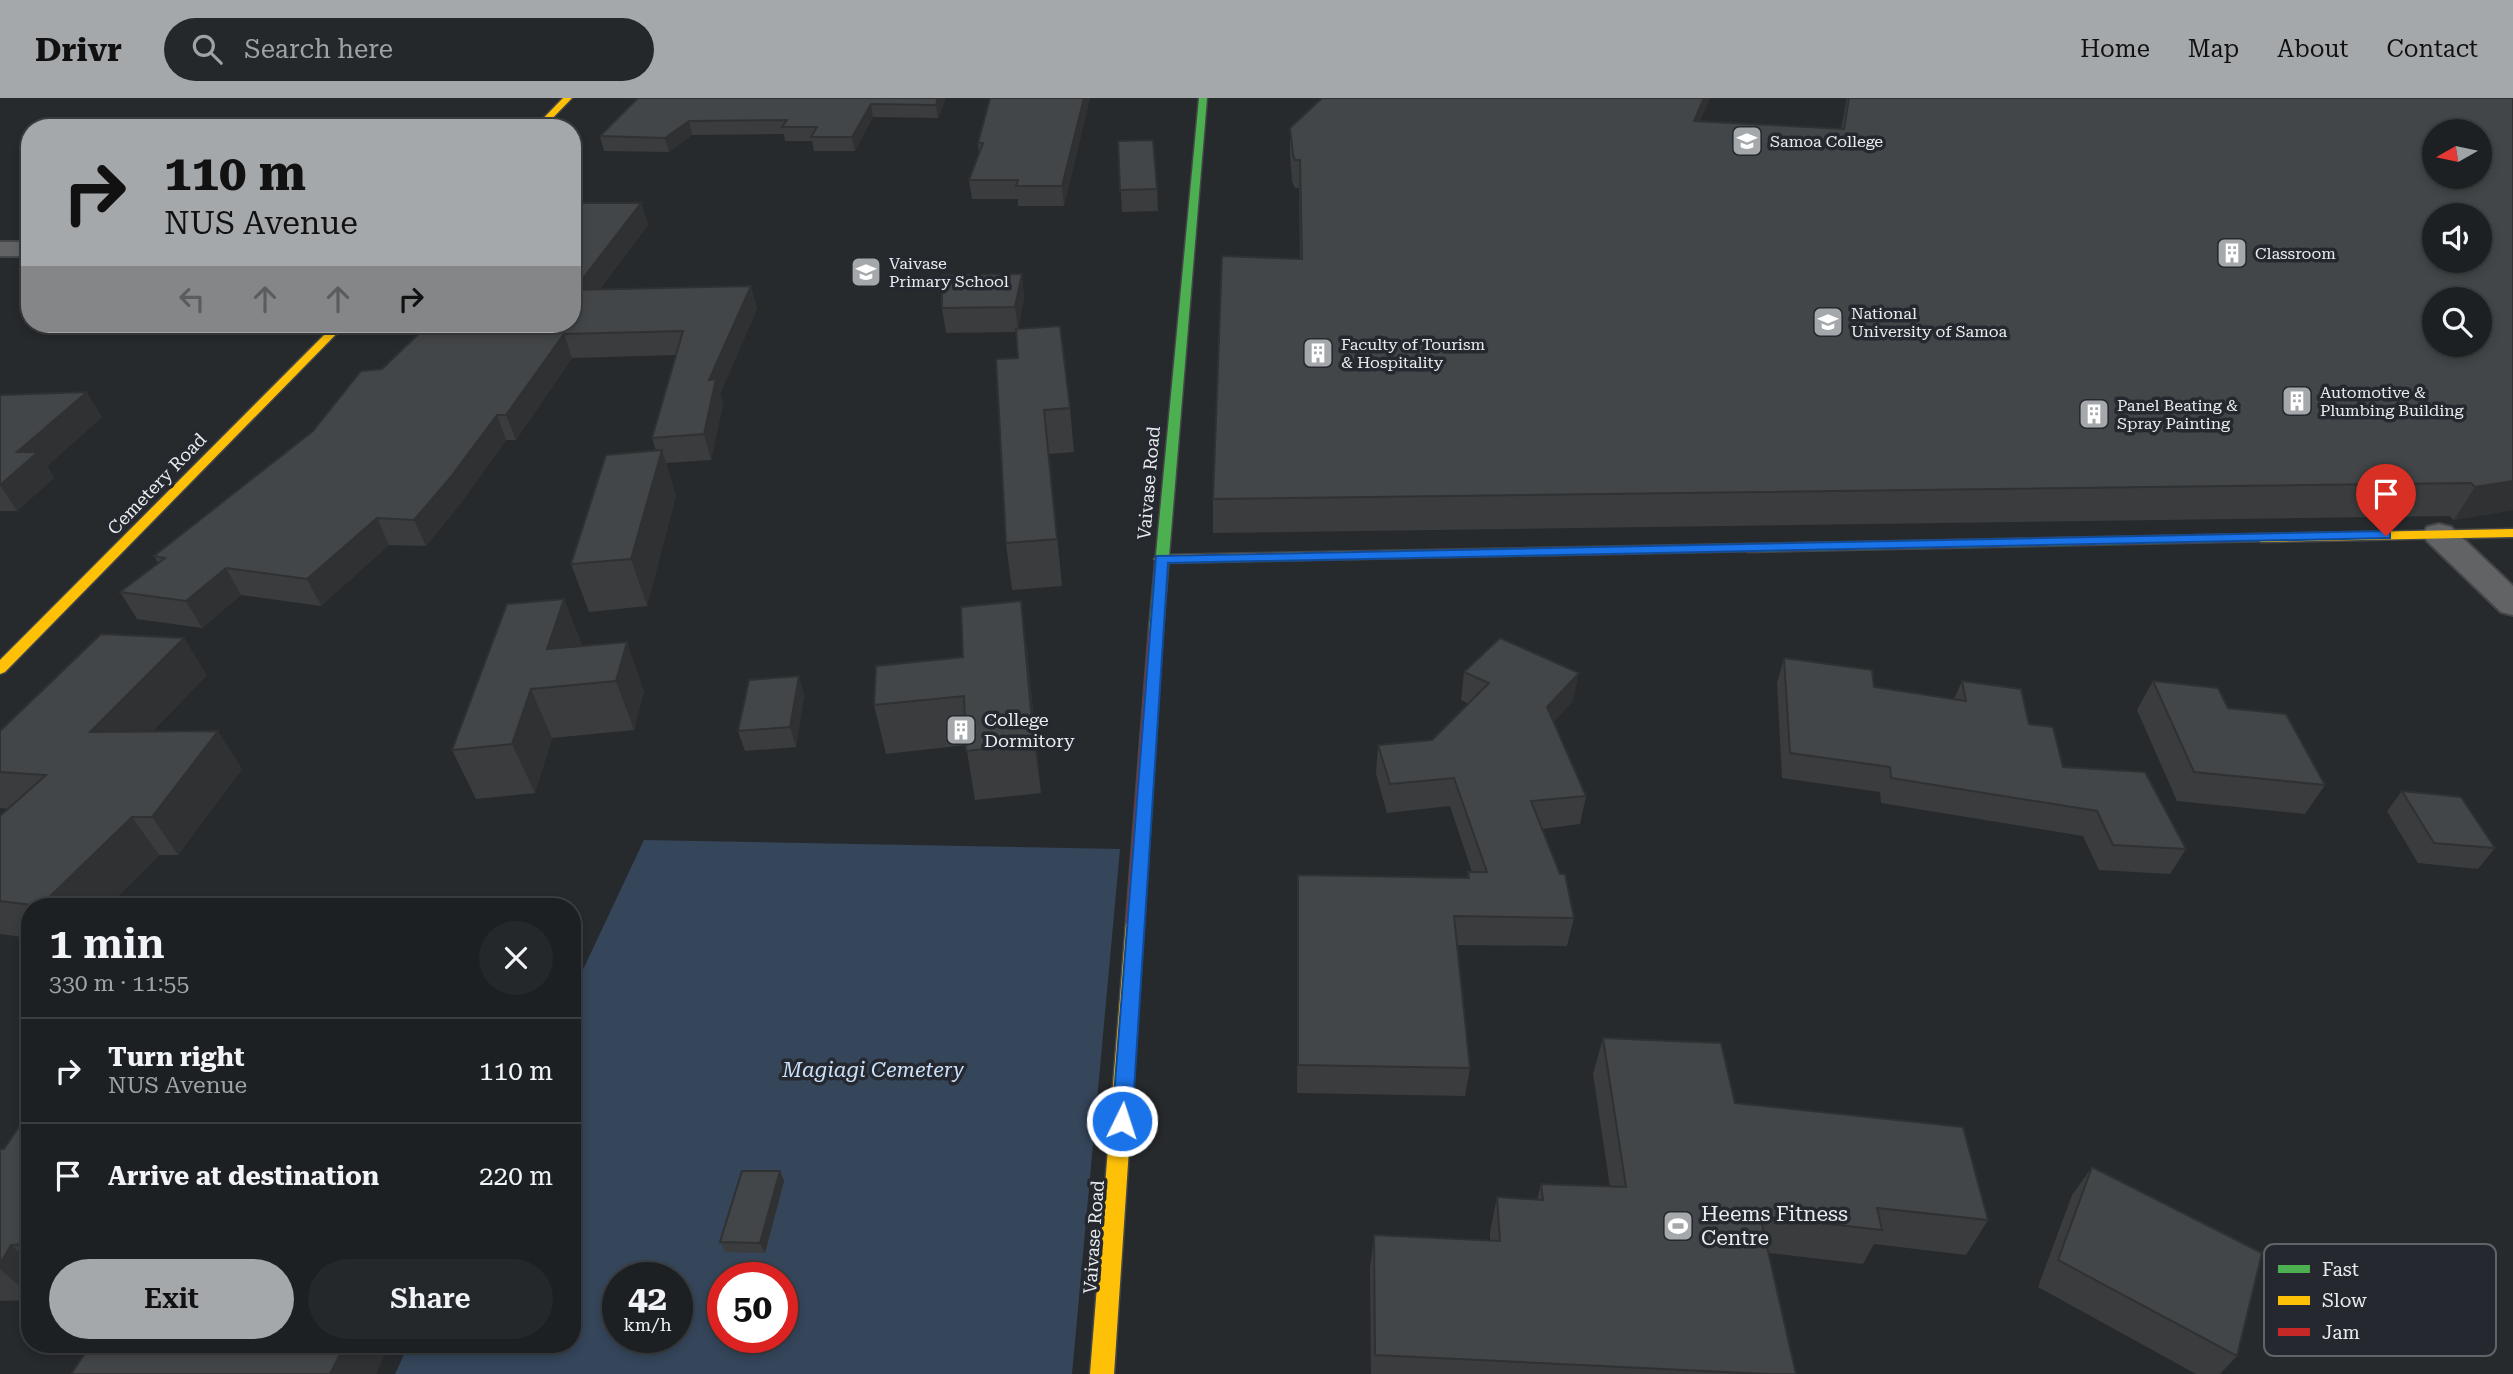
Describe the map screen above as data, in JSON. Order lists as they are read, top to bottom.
{
  "streets": {
    "street": ["Vaivase Road", "Cemetery Road"]
  },
  "parks": ["Magiagi Cemetery"],
  "places": {
    "school or university": ["Samoa College", "Vaivase Primary School", "National University of Samoa"],
    "building": [
      "Classroom",
      "Faculty of Tourism & Hospitality",
      "Automotive & Plumbing Building",
      "Panel Beating & Spray Painting",
      "College Dormitory"
    ],
    "sports": ["Heems Fitness Centre"]
  },
  "legend": ["Fast", "Slow", "Jam"],
  "north": "left",
  "page": {
    "header": "Drivr",
    "search": "Search here",
    "nav": [
      "Home",
      "Map",
      "About",
      "Contact"
    ],
    "turn": ["110 m", "NUS Avenue"],
    "heading": ["1 min", "330 m · 11:55"],
    "list": [
      {
        "name": "Turn right",
        "note": "NUS Avenue",
        "value": "110 m"
      },
      {
        "name": "Arrive at destination",
        "value": "220 m"
      }
    ],
    "buttons": ["Exit", "Share"],
    "speed": "42 km/h",
    "limit": "50"
  }
}
